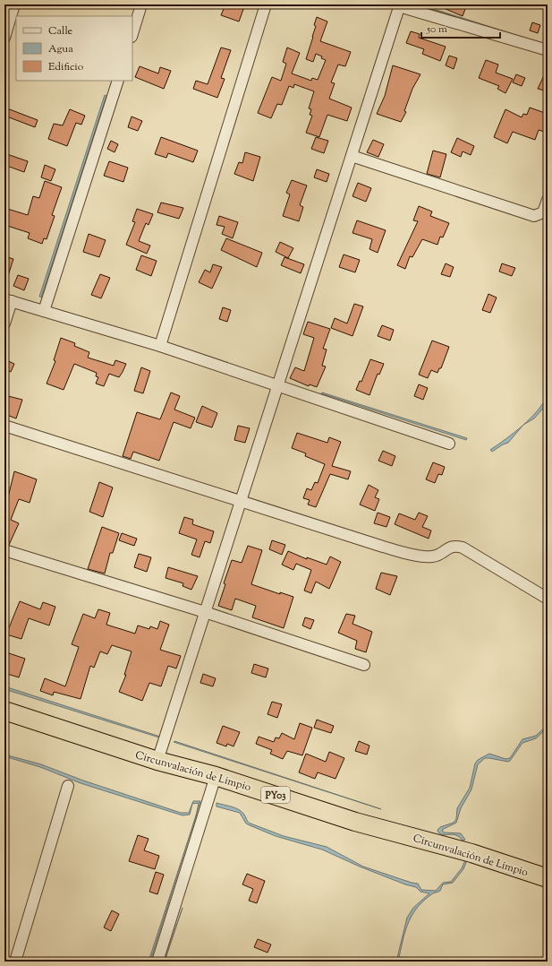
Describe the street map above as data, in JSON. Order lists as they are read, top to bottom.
{
  "streets": {
    "highway": ["Circunvalación de Limpio", "PY03"]
  },
  "legend": ["Calle", "Agua", "Edificio"],
  "scale_bar": "50 m"
}
